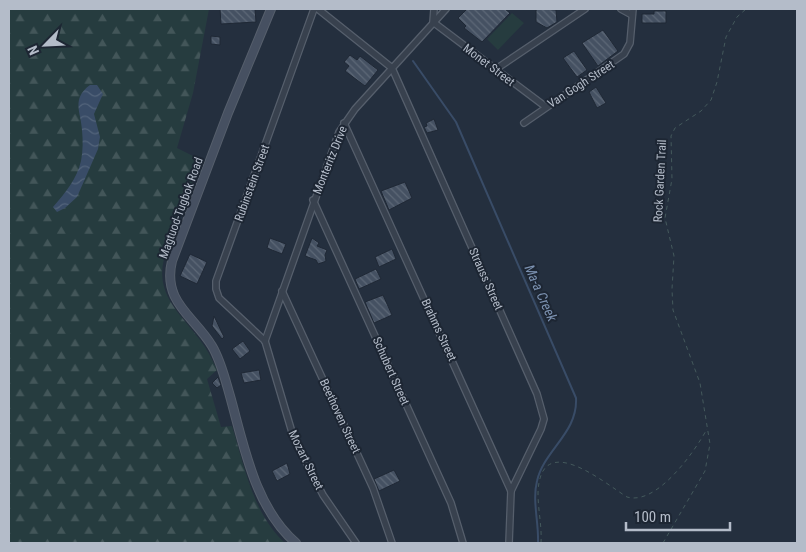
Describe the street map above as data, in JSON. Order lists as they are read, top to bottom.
{
  "streets": {
    "main road": ["Magtuod-Tugbok Road"],
    "street": [
      "Monet Street",
      "Van Gogh Street",
      "Monteritz Drive",
      "Rubinstein Street",
      "Strauss Street",
      "Brahms Street",
      "Schubert Street",
      "Beethoven Street",
      "Mozart Street"
    ],
    "path": ["Rock Garden Trail"]
  },
  "crossings": [
    ["Monet Street", "Van Gogh Street"],
    ["Monet Street", "Monteritz Drive"],
    ["Monteritz Drive", "Rubinstein Street"],
    ["Monteritz Drive", "Strauss Street"],
    ["Monteritz Drive", "Brahms Street"],
    ["Monteritz Drive", "Schubert Street"],
    ["Monteritz Drive", "Beethoven Street"],
    ["Monteritz Drive", "Mozart Street"],
    ["Rubinstein Street", "Mozart Street"],
    ["Strauss Street", "Brahms Street"]
  ],
  "water": ["Ma-a Creek"],
  "scale_bar": "100 m",
  "north": "bottom left"
}
